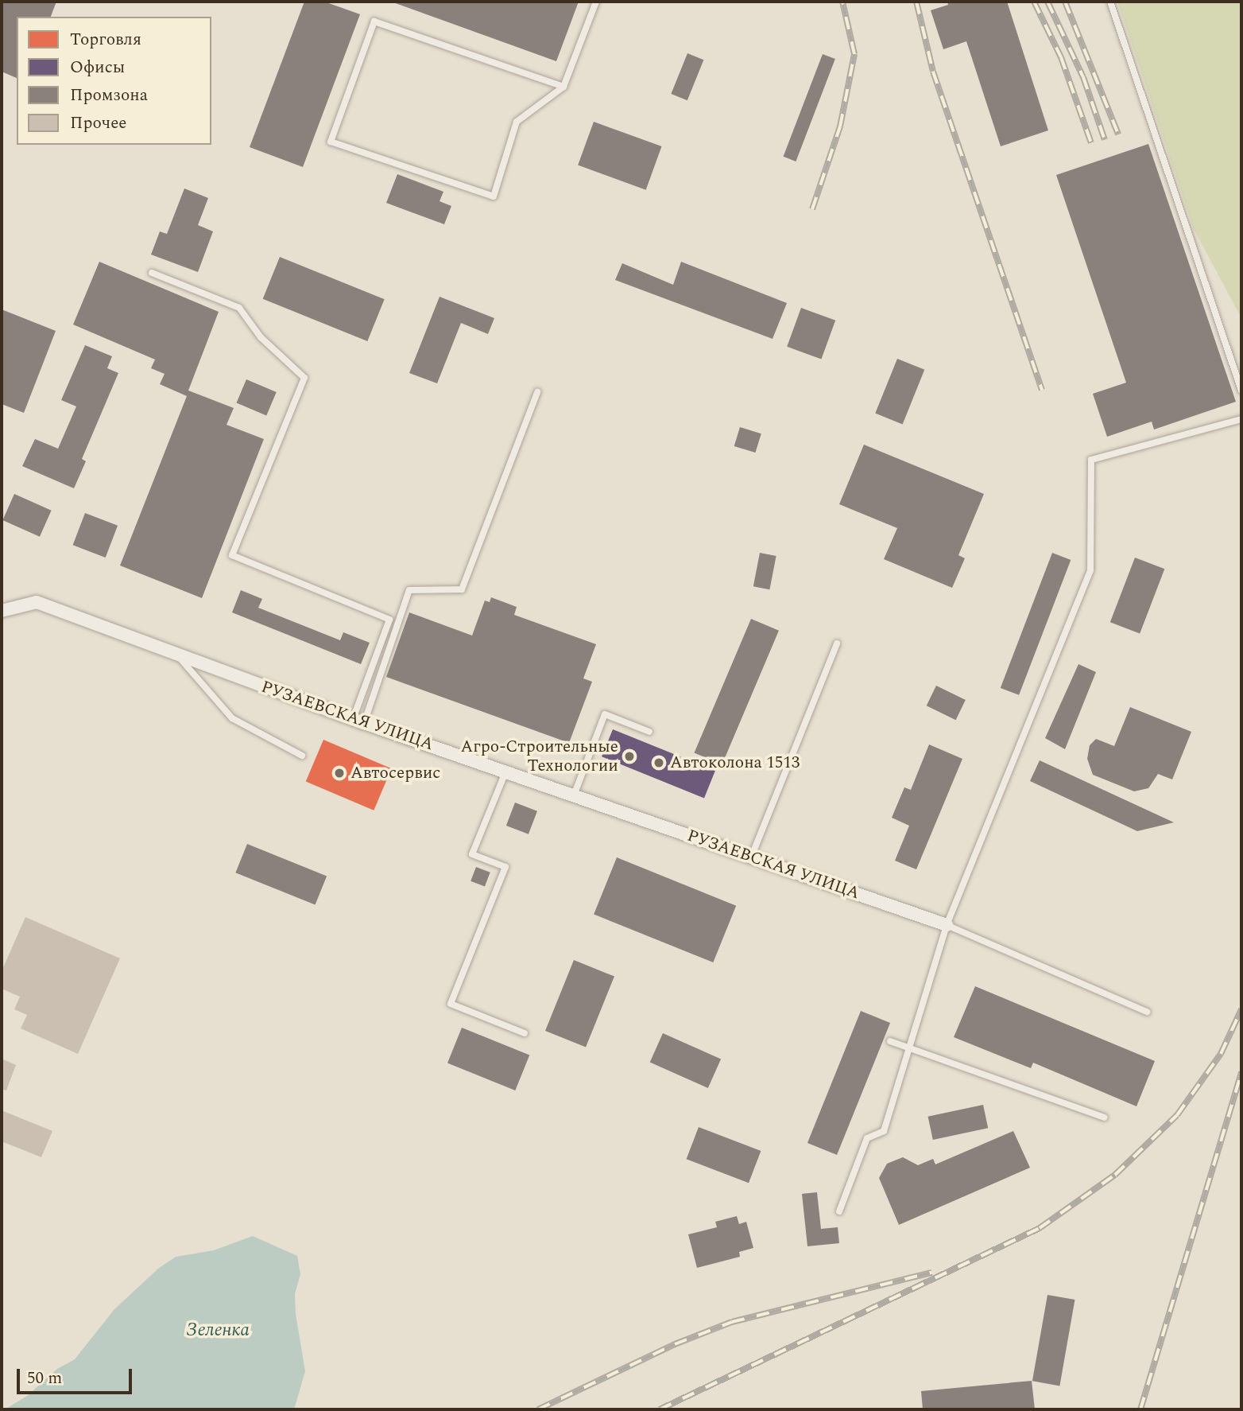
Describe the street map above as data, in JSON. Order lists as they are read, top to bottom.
{
  "streets": {
    "street": ["РУЗАЕВСКАЯ УЛИЦА"]
  },
  "water": ["Зеленка"],
  "places": ["Агро-Строительные Технологии", "Автоколона 1513", "Автосервис"],
  "legend": [
    "Торговля",
    "Офисы",
    "Промзона",
    "Прочее"
  ],
  "scale_bar": "50 m"
}
